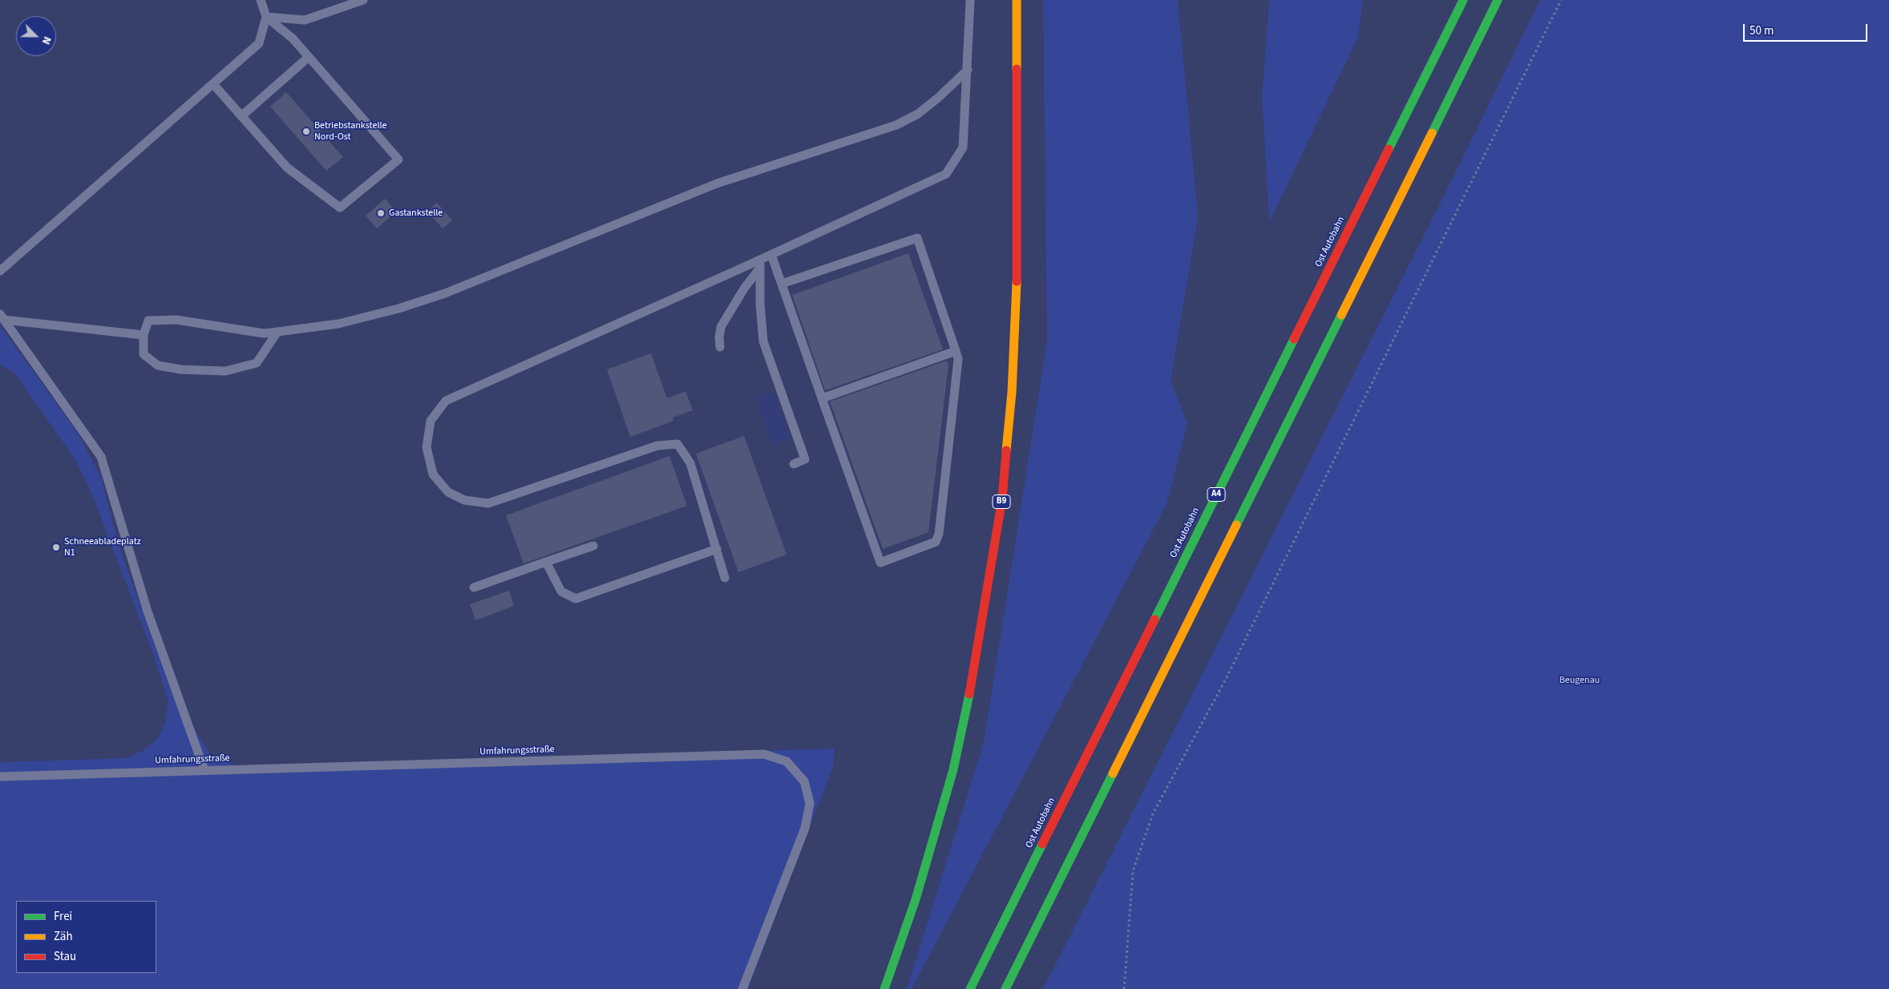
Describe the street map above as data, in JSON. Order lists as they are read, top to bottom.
{
  "streets": {
    "main road": ["Ost Autobahn", "A4", "B9"],
    "lane": ["Umfahrungsstraße"]
  },
  "parks": ["Beugenau"],
  "places": ["Betriebstankstelle Nord-Ost", "Gastankstelle", "Schneeabladeplatz N1"],
  "legend": ["Frei", "Zäh", "Stau"],
  "scale_bar": "50 m",
  "north": "bottom right"
}
